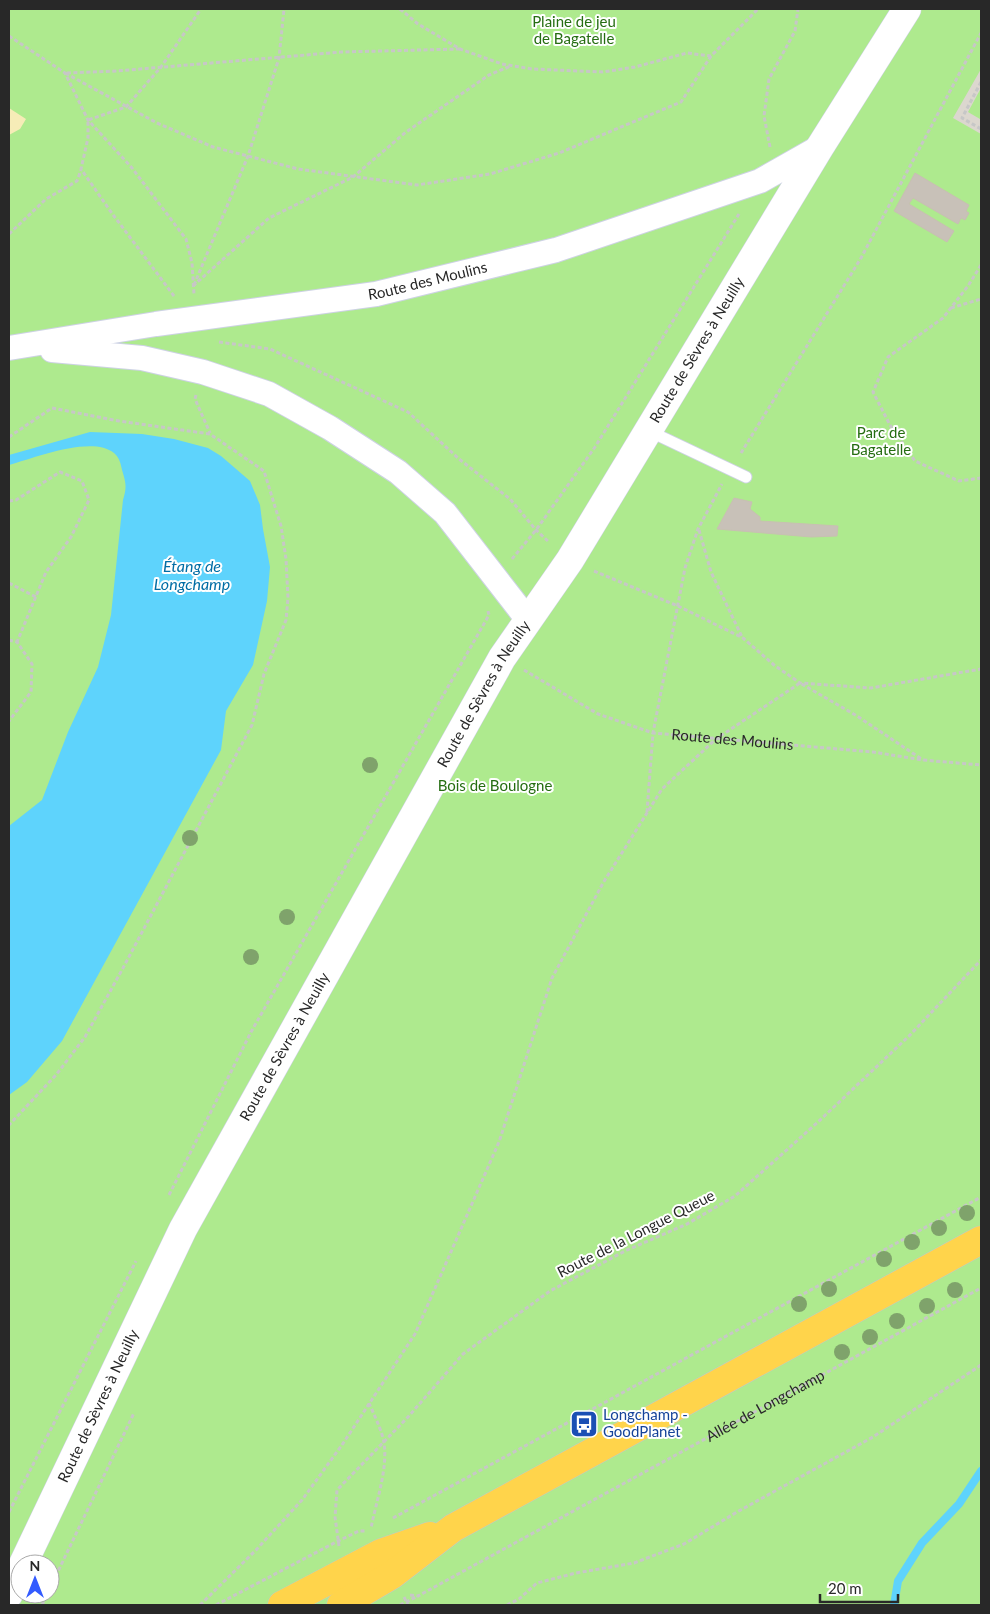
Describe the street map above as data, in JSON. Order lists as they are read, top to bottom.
{
  "streets": {
    "street": ["Route des Moulins", "Route de Sèvres à Neuilly"],
    "path": ["Route de la Longue Queue", "Allée de Longchamp"]
  },
  "crossings": [
    ["Route des Moulins", "Route de Sèvres à Neuilly"]
  ],
  "water": ["Étang de Longchamp"],
  "parks": ["Plaine de jeu de Bagatelle", "Parc de Bagatelle", "Bois de Boulogne"],
  "places": {
    "bus stop": ["Longchamp - GoodPlanet"]
  },
  "scale_bar": "20 m",
  "north": "top"
}
